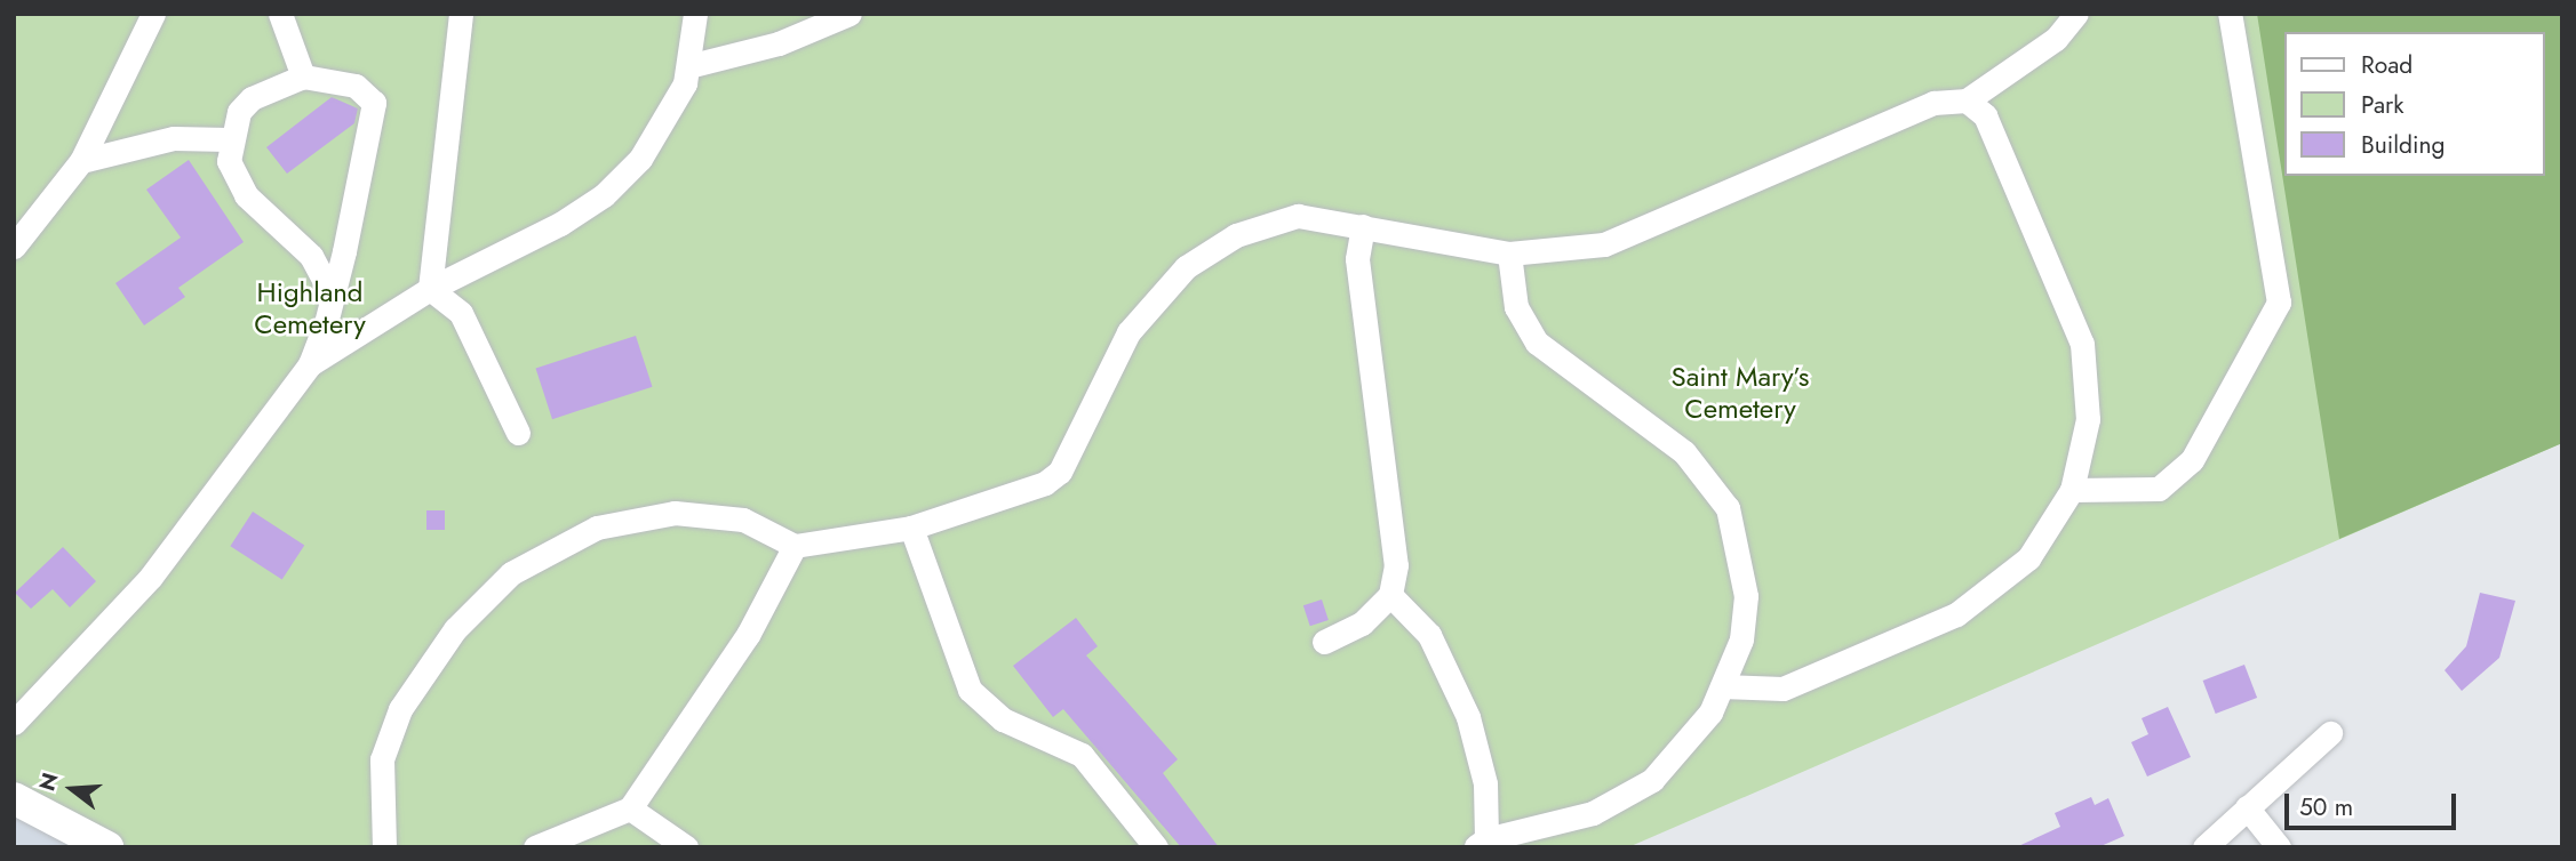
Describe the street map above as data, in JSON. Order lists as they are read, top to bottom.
{
  "parks": ["Highland Cemetery", "Saint Mary’s Cemetery"],
  "legend": ["Road", "Park", "Building"],
  "scale_bar": "50 m",
  "north": "left"
}
